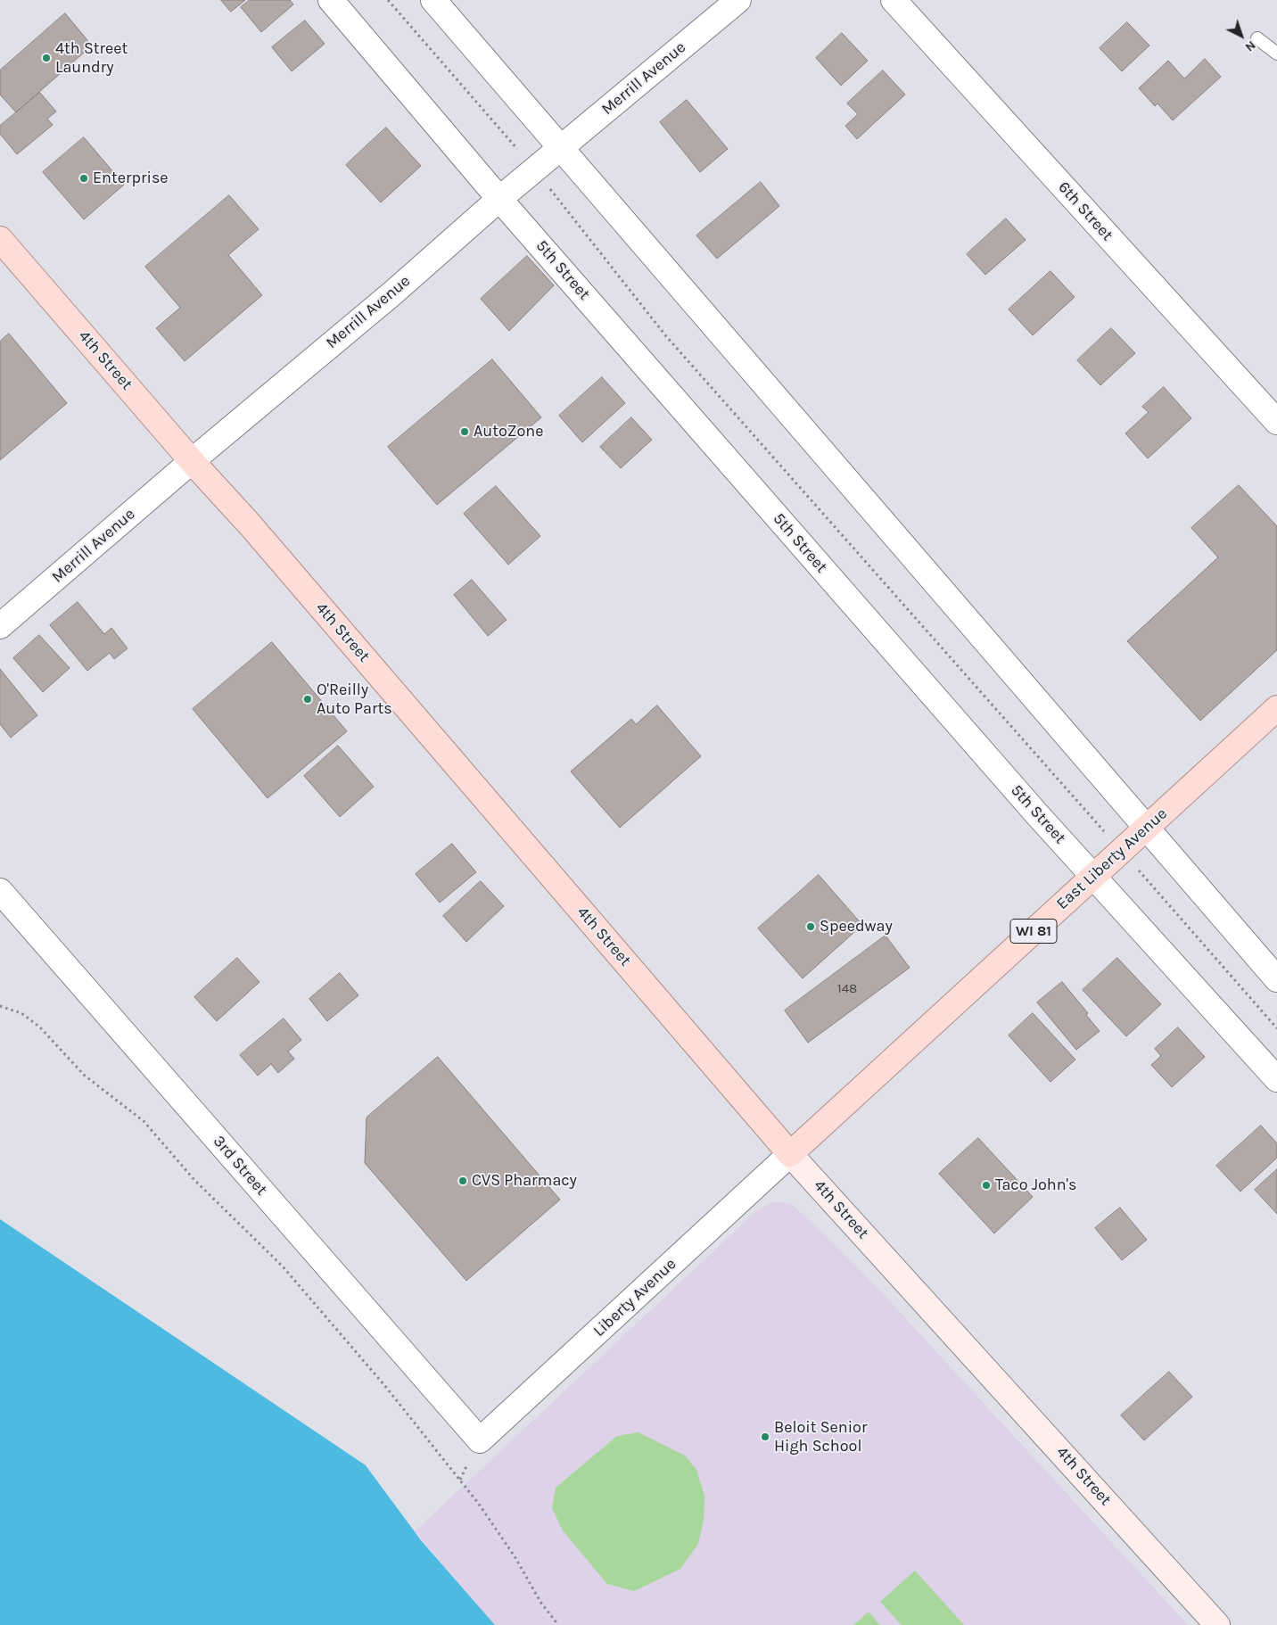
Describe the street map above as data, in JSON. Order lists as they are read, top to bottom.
{
  "streets": {
    "main road": ["4th Street", "East Liberty Avenue", "WI 81"],
    "street": [
      "Merrill Avenue",
      "6th Street",
      "5th Street",
      "3rd Street",
      "Liberty Avenue"
    ]
  },
  "crossings": [
    ["Merrill Avenue", "5th Street"],
    ["Merrill Avenue", "4th Street"],
    ["5th Street", "East Liberty Avenue"],
    ["4th Street", "East Liberty Avenue"],
    ["4th Street", "Liberty Avenue"],
    ["East Liberty Avenue", "Liberty Avenue"],
    ["3rd Street", "Liberty Avenue"]
  ],
  "places": [
    "4th Street Laundry",
    "Enterprise",
    "AutoZone",
    "O'Reilly Auto Parts",
    "Speedway",
    "CVS Pharmacy",
    "Taco John's",
    "Beloit Senior High School"
  ],
  "house_numbers": ["148"],
  "north": "bottom right"
}
